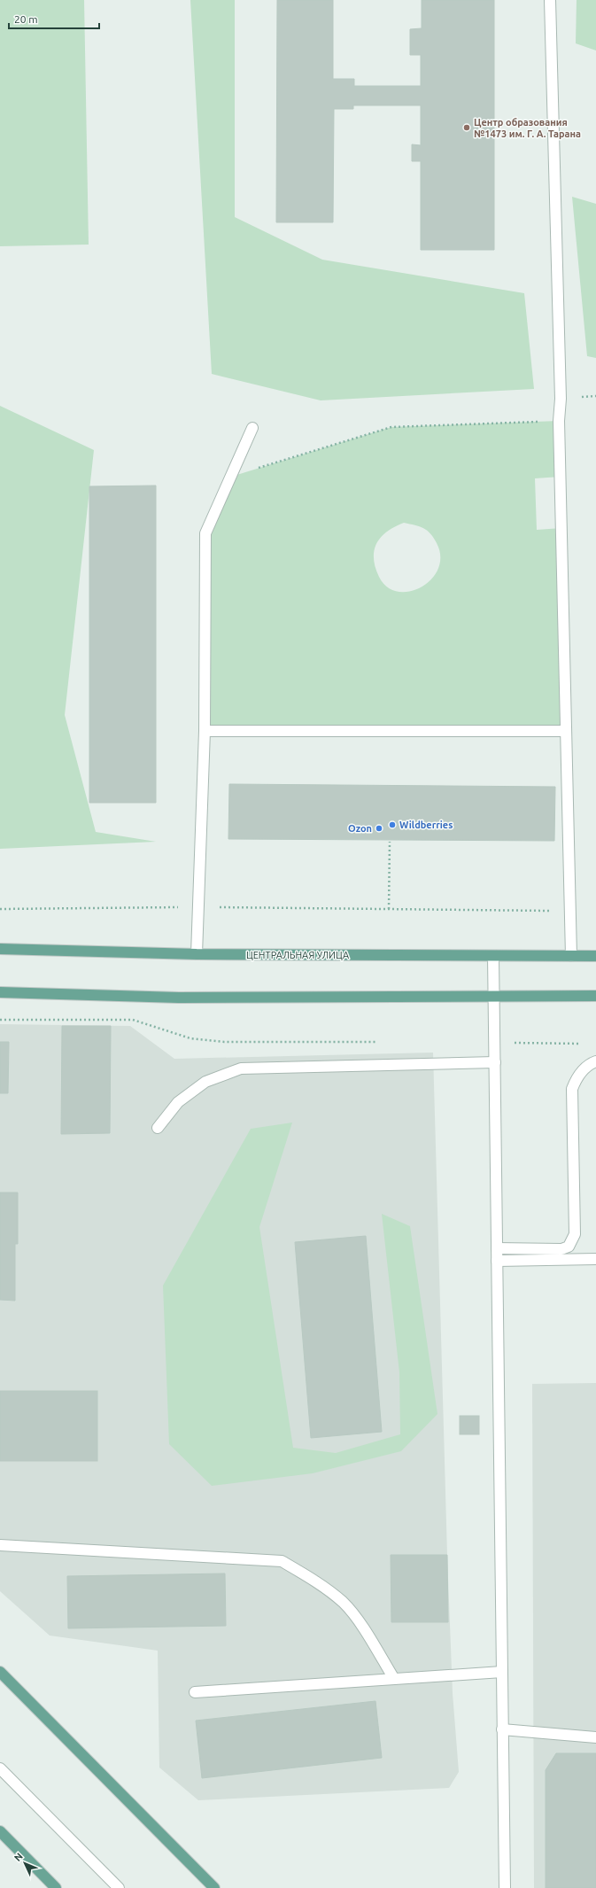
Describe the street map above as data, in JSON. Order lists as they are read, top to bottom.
{
  "streets": {
    "main road": ["ЦЕНТРАЛЬНАЯ УЛИЦА"]
  },
  "places": ["Центр образования №1473 им. Г. А. Тарана", "Wildberries", "Ozon"],
  "scale_bar": "20 m",
  "north": "top left"
}
